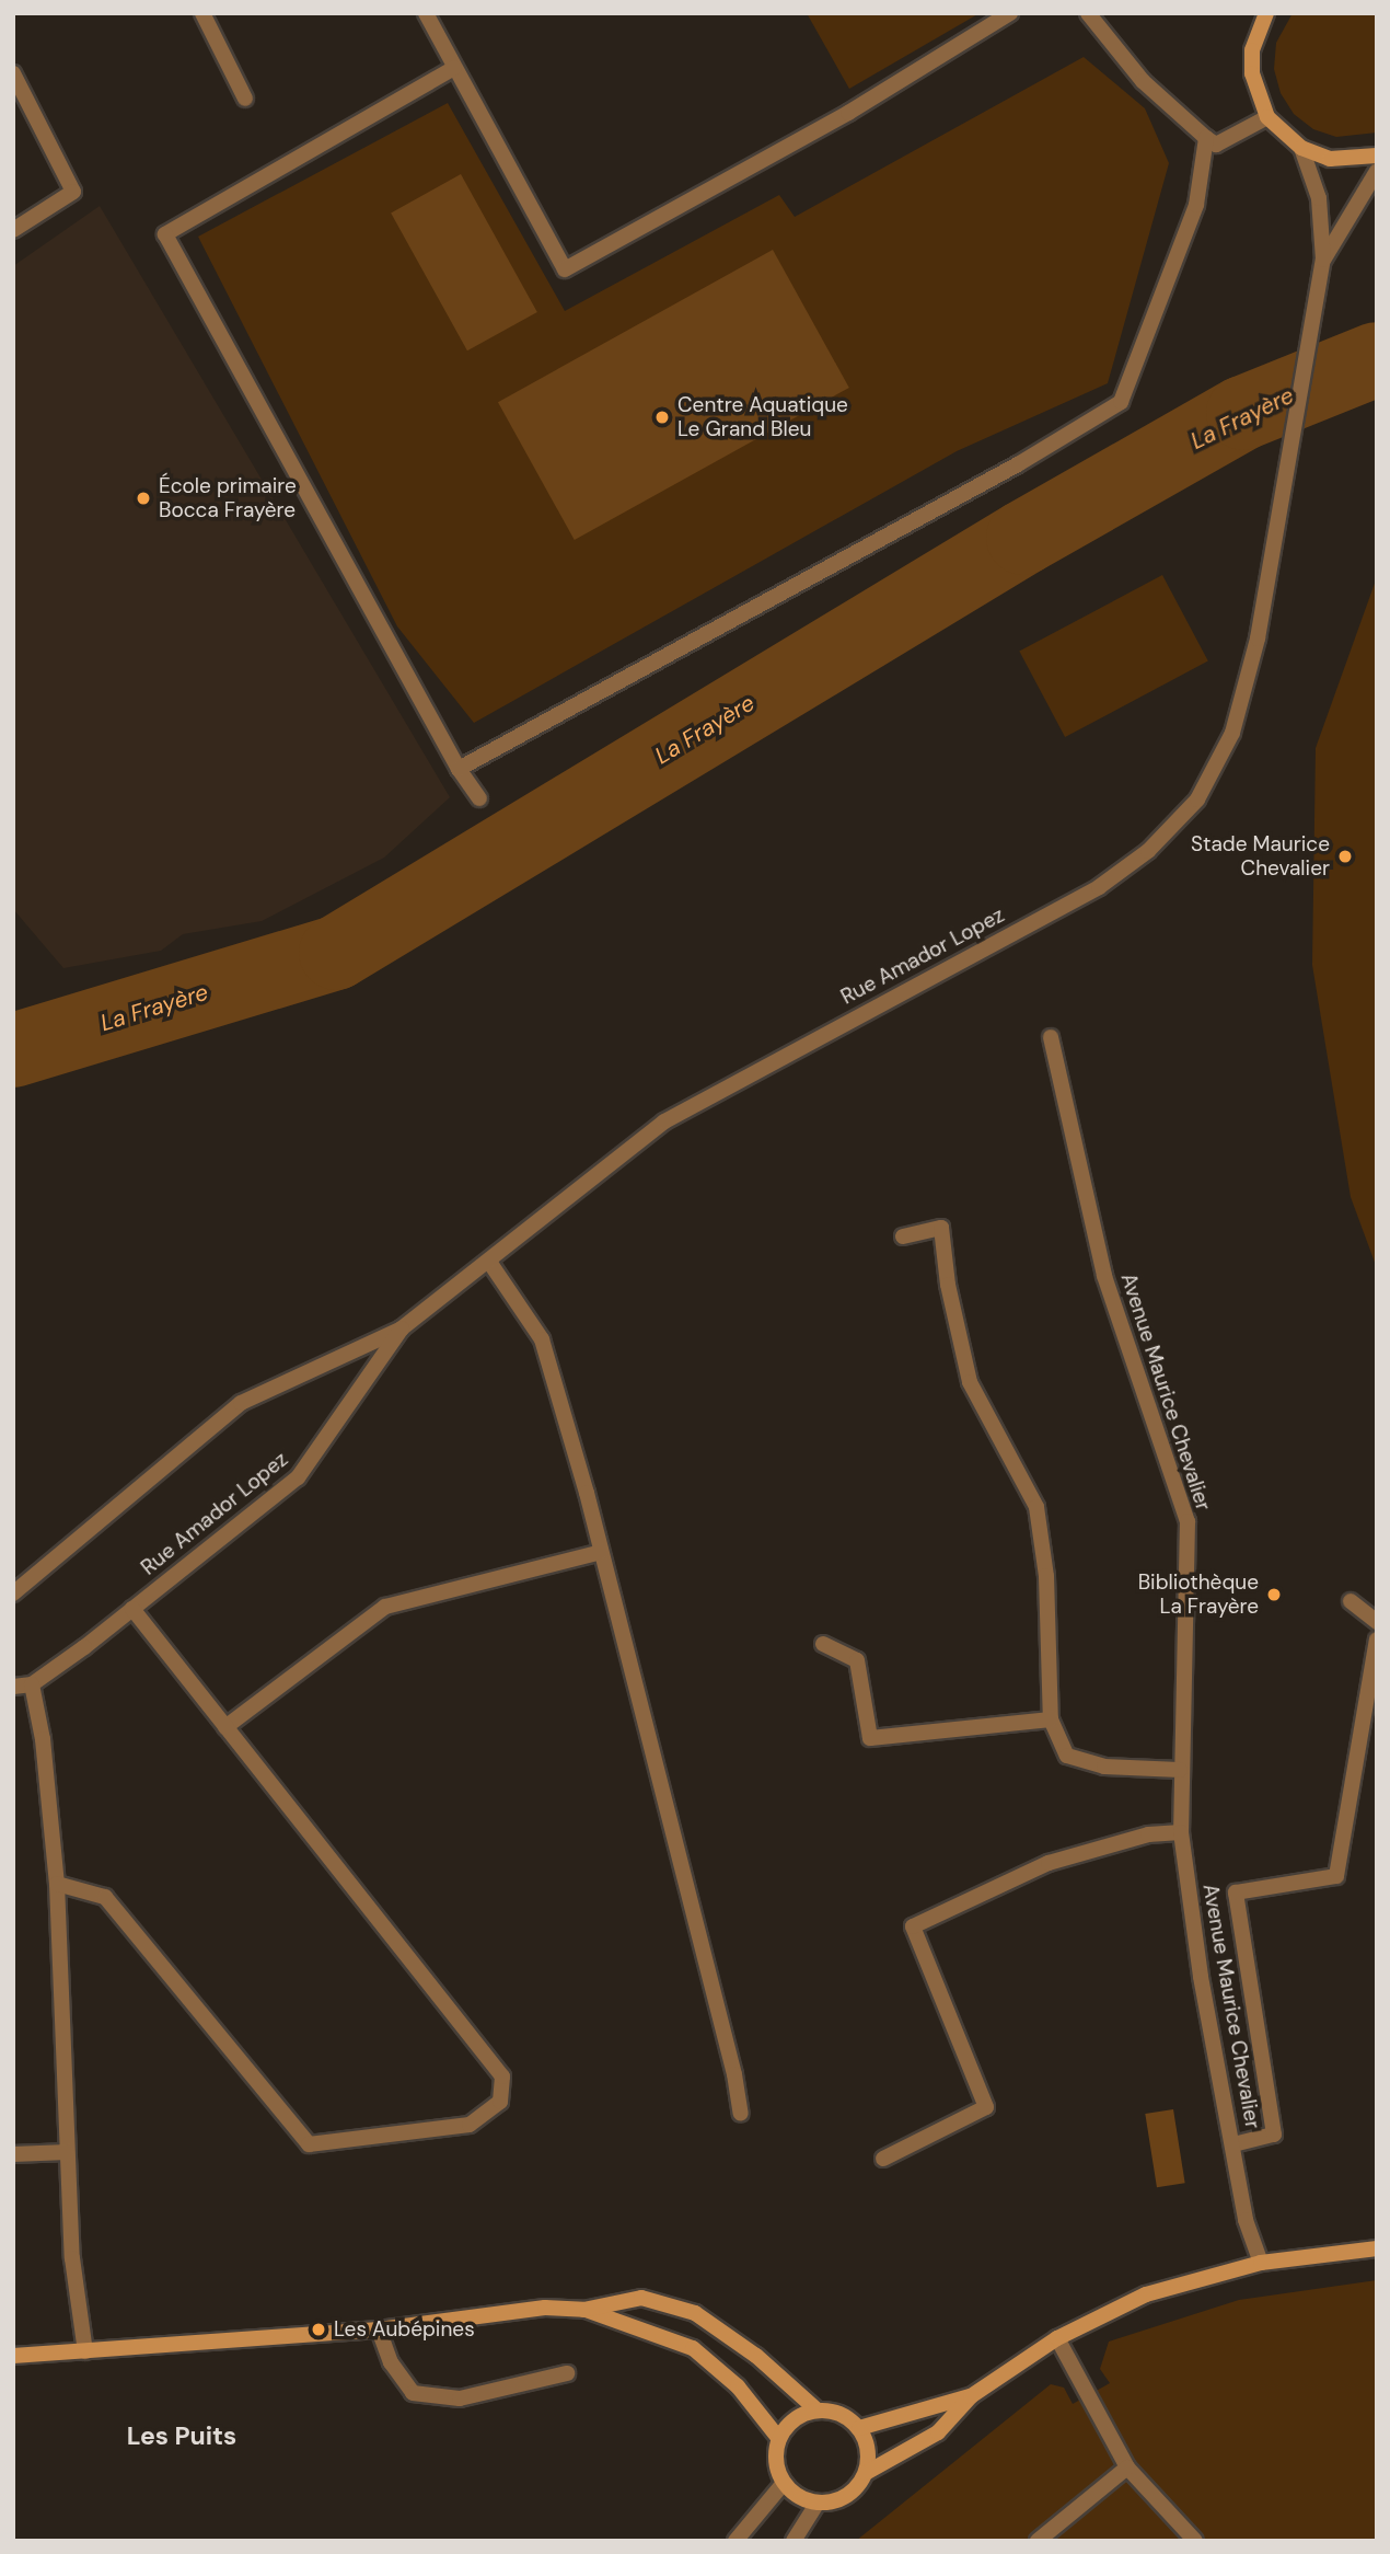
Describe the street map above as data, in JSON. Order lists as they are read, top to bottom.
{
  "streets": {
    "street": ["Rue Amador Lopez", "Avenue Maurice Chevalier"]
  },
  "districts": ["Les Puits"],
  "water": ["La Frayère"],
  "places": [
    "Centre Aquatique Le Grand Bleu",
    "École primaire Bocca Frayère",
    "Stade Maurice Chevalier",
    "Bibliothèque La Frayère",
    "Les Aubépines"
  ]
}
